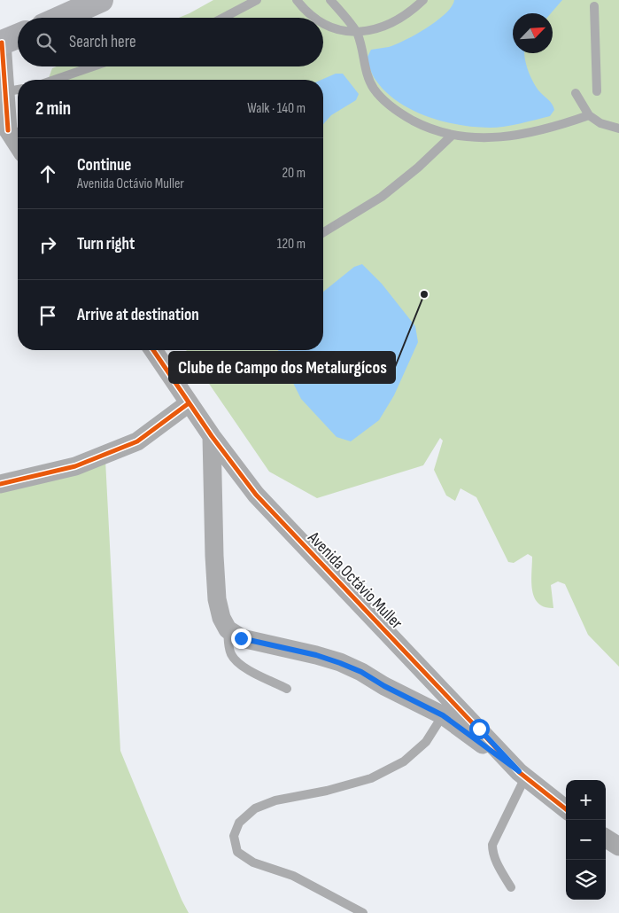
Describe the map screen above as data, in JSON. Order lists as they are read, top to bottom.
{
  "streets": {
    "street": ["Avenida Octávio Muller"]
  },
  "places": ["Clube de Campo dos Metalurgícos"],
  "north": "top right",
  "page": {
    "search": "Search here",
    "heading": ["2 min", "Walk · 140 m"],
    "list": [
      ["Continue", "Avenida Octávio Muller", "20 m"],
      ["Turn right", "120 m"],
      "Arrive at destination"
    ],
    "map_buttons": ["+", "−"]
  }
}
